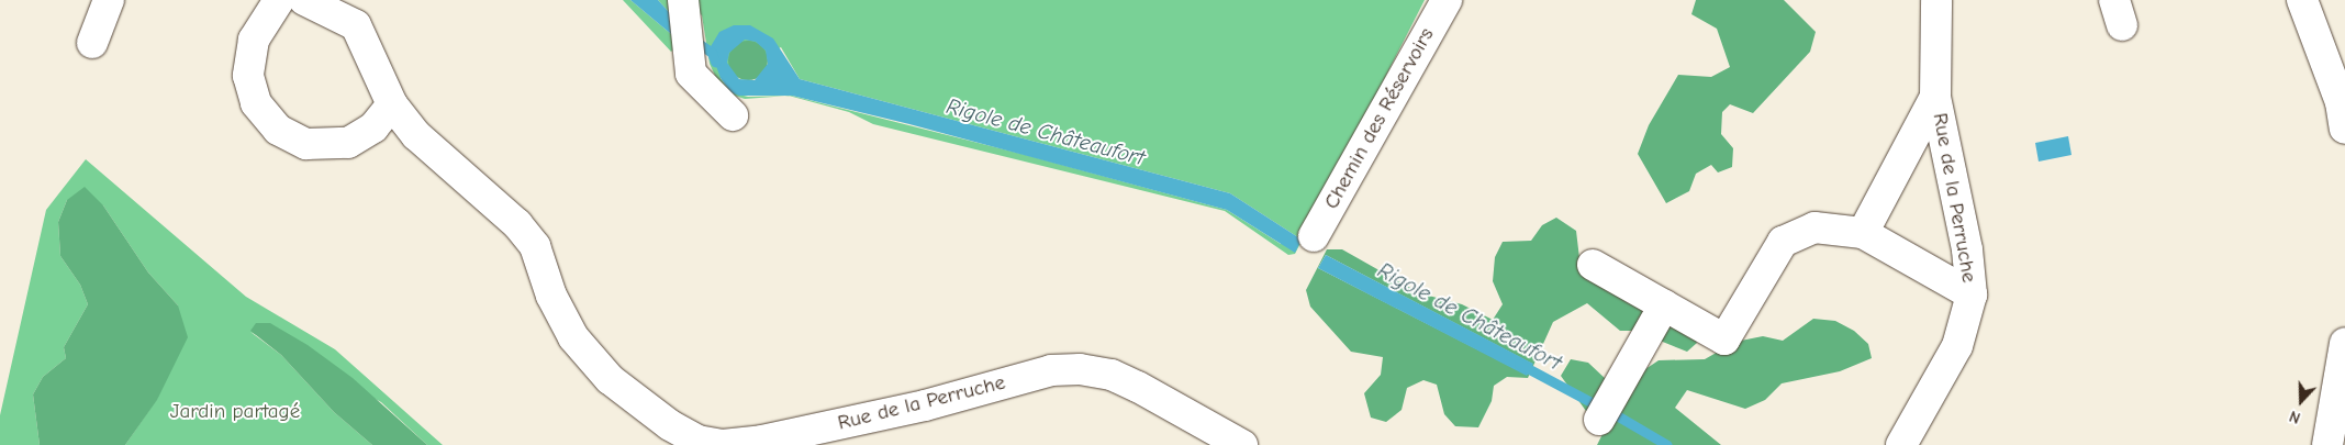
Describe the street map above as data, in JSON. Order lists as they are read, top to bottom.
{
  "streets": {
    "street": ["Chemin des Réservoirs", "Rue de la Perruche"]
  },
  "water": ["Rigole de Châteaufort"],
  "parks": ["Jardin partagé"],
  "north": "bottom"
}
